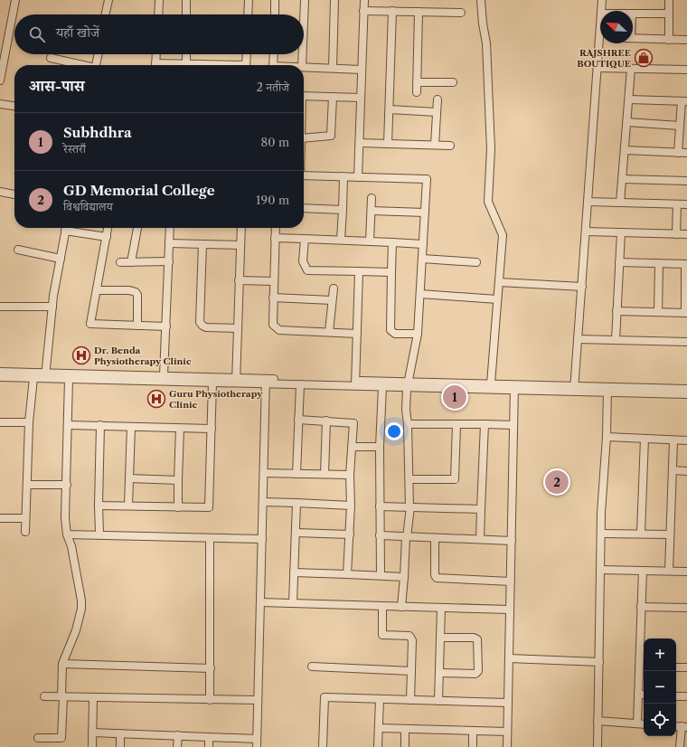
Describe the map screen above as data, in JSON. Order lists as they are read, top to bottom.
{
  "places": {
    "shop": ["RAJSHREE BOUTIQUE"],
    "hospital": ["Dr. Benda Physiotherapy Clinic", "Guru Physiotherapy Clinic"]
  },
  "north": "top left",
  "page": {
    "search": "यहाँ खोजें",
    "heading": ["आस-पास", "2 नतीजे"],
    "list": [
      {
        "mark": "1",
        "name": "Subhdhra",
        "note": "रेस्तराँ",
        "value": "80 m"
      },
      {
        "mark": "2",
        "name": "GD Memorial College",
        "note": "विश्वविद्यालय",
        "value": "190 m"
      }
    ],
    "pins": ["1", "2"],
    "map_buttons": ["+", "−"]
  }
}
